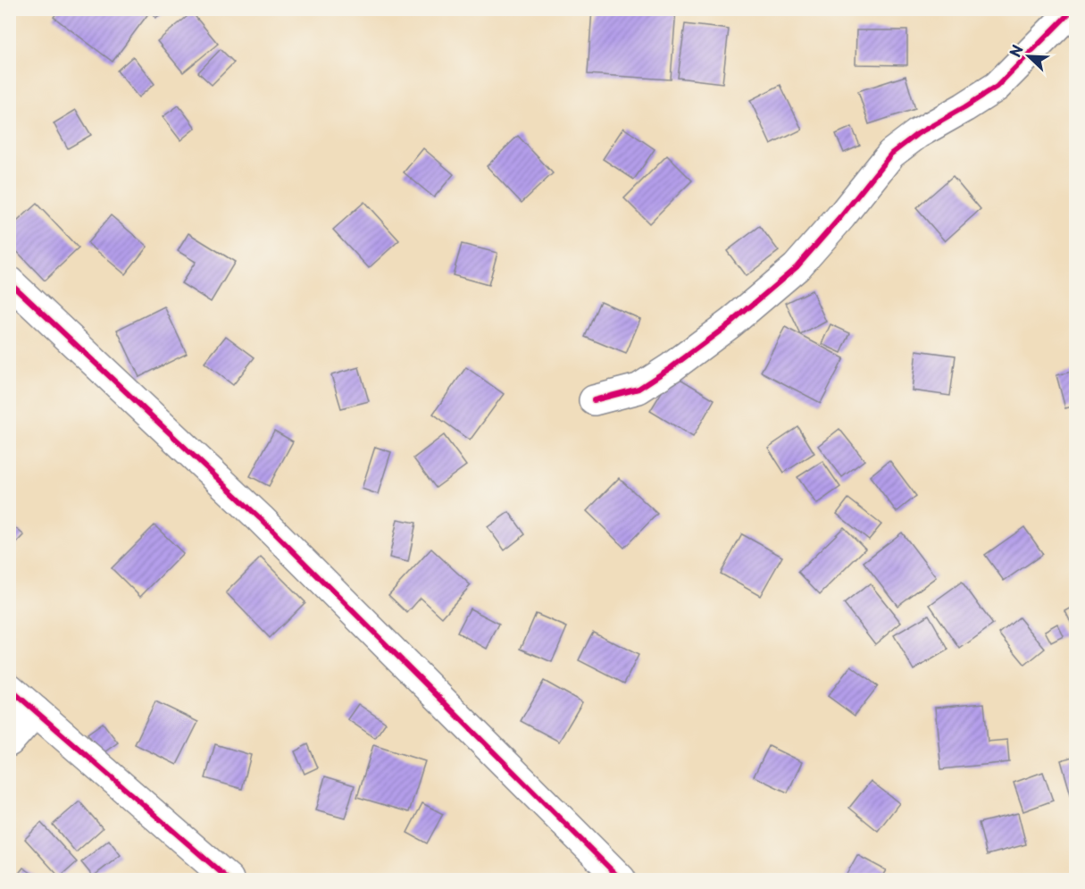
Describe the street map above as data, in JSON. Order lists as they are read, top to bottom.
{
  "north": "top left"
}
